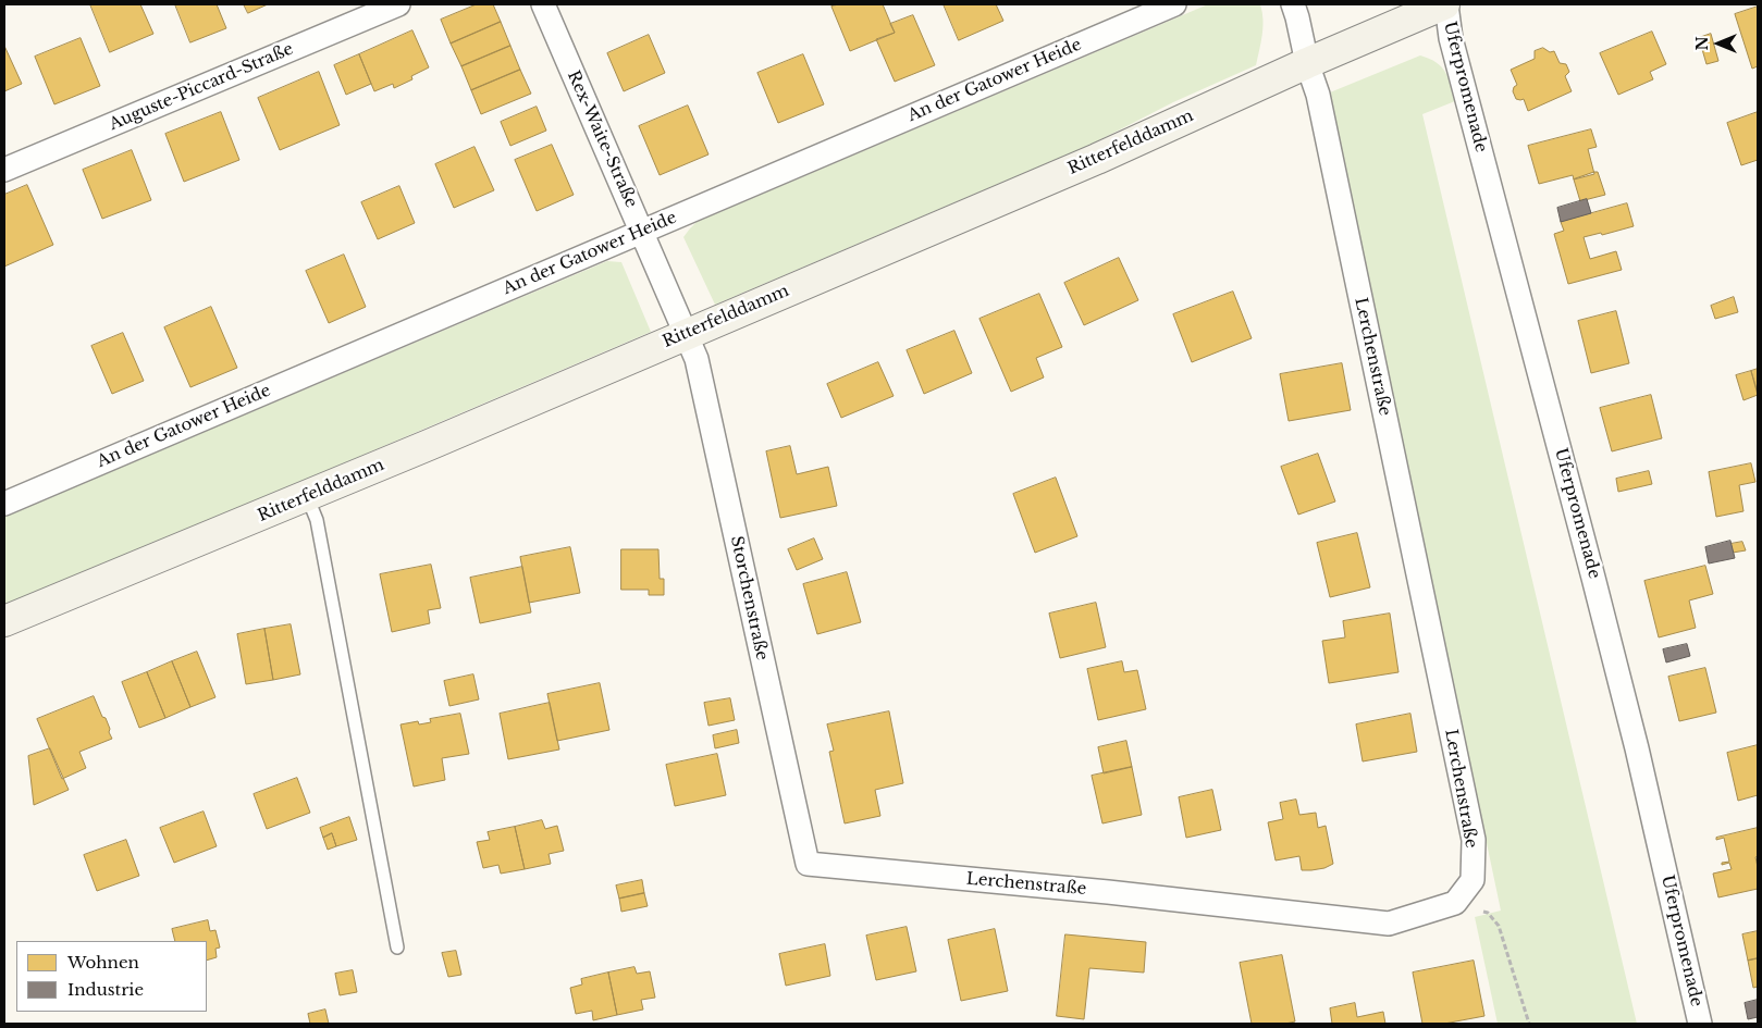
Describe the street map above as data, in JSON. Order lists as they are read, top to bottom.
{
  "streets": {
    "main road": ["Ritterfelddamm"],
    "street": [
      "An der Gatower Heide",
      "Auguste-Piccard-Straße",
      "Uferpromenade",
      "Rex-Waite-Straße",
      "Lerchenstraße",
      "Storchenstraße"
    ]
  },
  "crossings": [
    ["An der Gatower Heide", "Rex-Waite-Straße"],
    ["Uferpromenade", "Ritterfelddamm"],
    ["Rex-Waite-Straße", "Ritterfelddamm"],
    ["Rex-Waite-Straße", "Storchenstraße"],
    ["Ritterfelddamm", "Lerchenstraße"],
    ["Ritterfelddamm", "Storchenstraße"],
    ["Lerchenstraße", "Storchenstraße"]
  ],
  "legend": ["Wohnen", "Industrie"],
  "north": "left"
}
